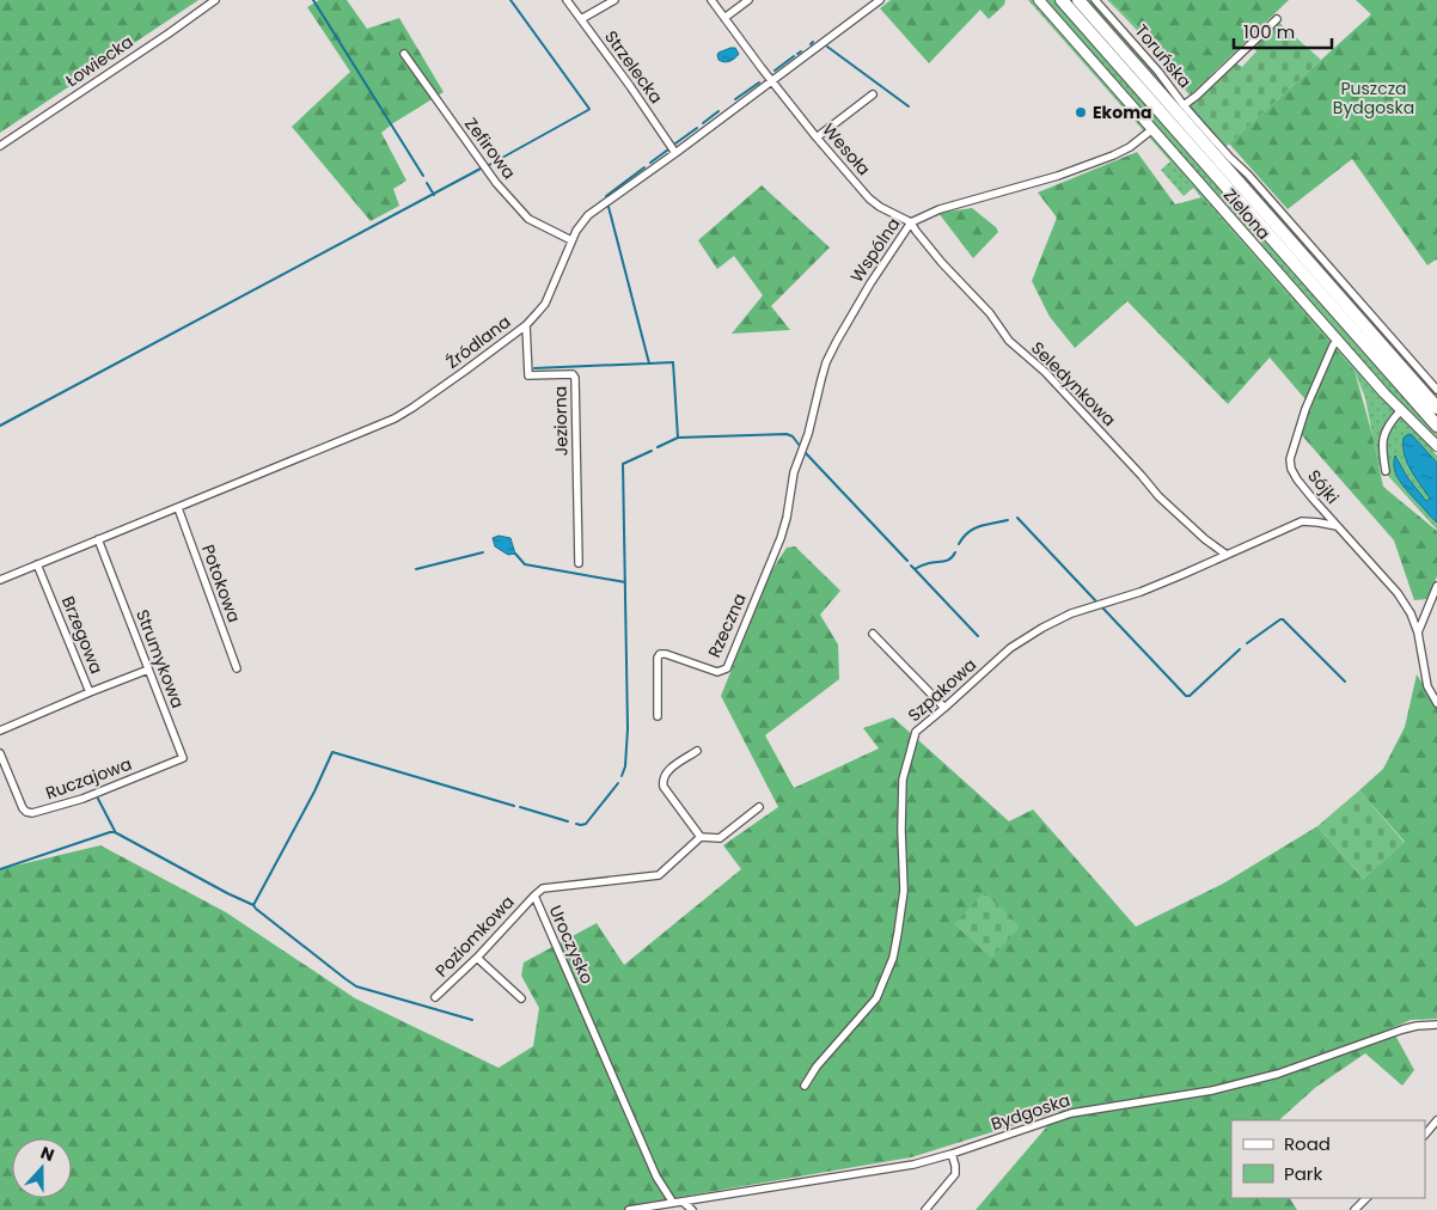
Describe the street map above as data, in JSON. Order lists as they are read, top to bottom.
{
  "streets": {
    "street": [
      "Toruńska",
      "Łowiecka",
      "Strzelecka",
      "Zefirowa",
      "Wesoła",
      "Zielona",
      "Wspólna",
      "Źródlana",
      "Seledynkowa",
      "Jeziorna",
      "Sójki",
      "Potokowa",
      "Rzeczna",
      "Brzegowa",
      "Strumykowa",
      "Szpakowa",
      "Ruczajowa",
      "Poziomkowa",
      "Uroczysko",
      "Bydgoska"
    ]
  },
  "crossings": [
    ["Toruńska", "Zielona"],
    ["Strzelecka", "Źródlana"],
    ["Zefirowa", "Źródlana"],
    ["Wesoła", "Wspólna"],
    ["Wesoła", "Źródlana"],
    ["Wesoła", "Seledynkowa"],
    ["Zielona", "Wspólna"],
    ["Zielona", "Sójki"],
    ["Wspólna", "Seledynkowa"],
    ["Wspólna", "Rzeczna"],
    ["Źródlana", "Jeziorna"],
    ["Źródlana", "Potokowa"],
    ["Źródlana", "Brzegowa"],
    ["Źródlana", "Strumykowa"],
    ["Seledynkowa", "Szpakowa"],
    ["Sójki", "Szpakowa"],
    ["Brzegowa", "Strumykowa"],
    ["Strumykowa", "Ruczajowa"],
    ["Poziomkowa", "Uroczysko"],
    ["Uroczysko", "Bydgoska"]
  ],
  "parks": ["Puszcza Bydgoska"],
  "places": ["Ekoma"],
  "legend": ["Road", "Park"],
  "scale_bar": "100 m",
  "north": "top"
}
